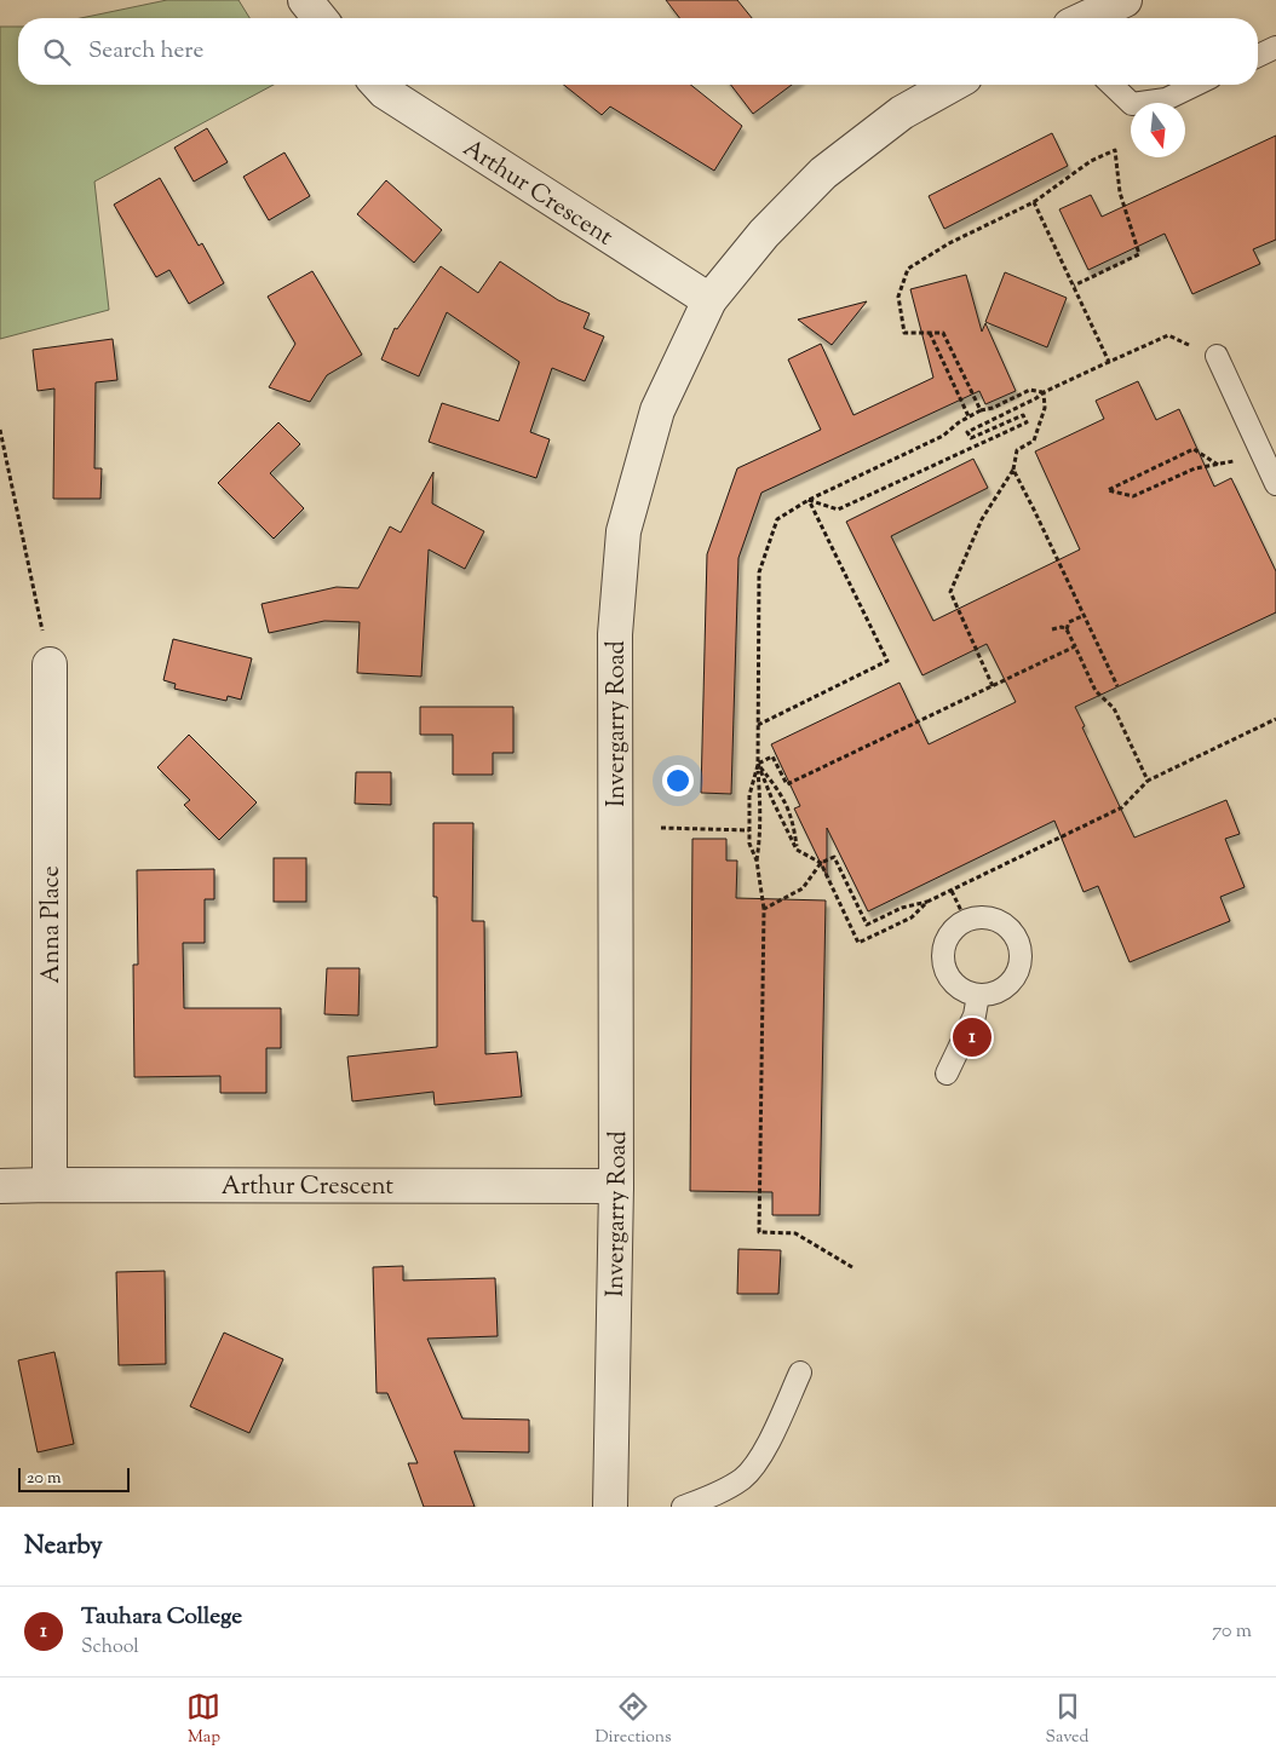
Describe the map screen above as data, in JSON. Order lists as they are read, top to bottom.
{
  "streets": {
    "street": ["Arthur Crescent", "Invergarry Road", "Anna Place"]
  },
  "crossings": [
    ["Arthur Crescent", "Invergarry Road"],
    ["Arthur Crescent", "Anna Place"]
  ],
  "scale_bar": "20 m",
  "north": "bottom",
  "page": {
    "search": "Search here",
    "pins": "1",
    "scale": "20 m",
    "heading": "Nearby",
    "list": [
      {
        "mark": "1",
        "name": "Tauhara College",
        "note": "School",
        "value": "70 m"
      }
    ],
    "nav": ["Map", "Directions", "Saved"]
  }
}
